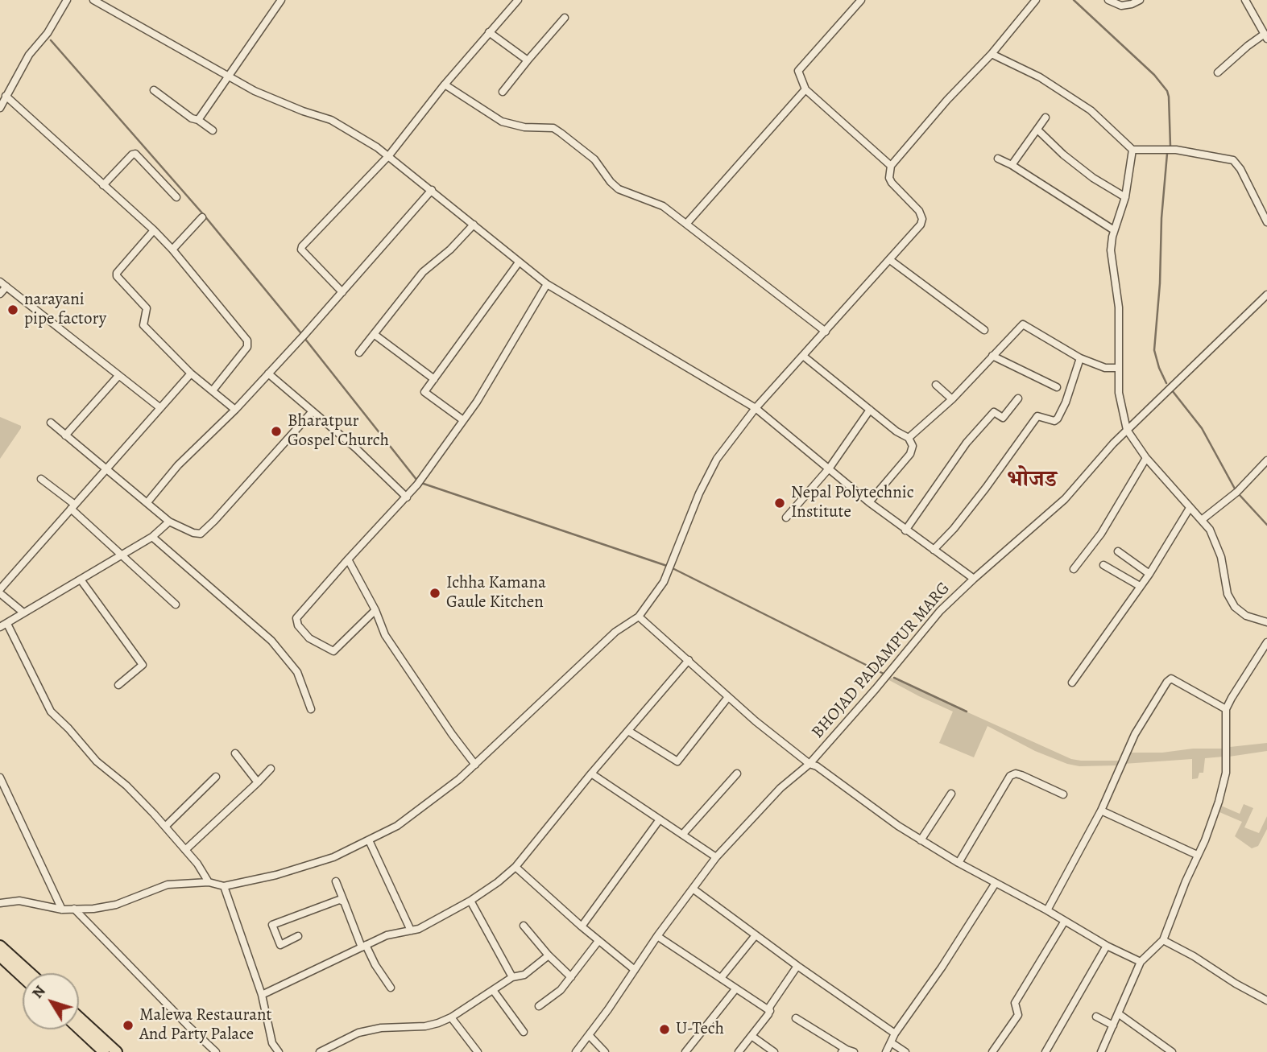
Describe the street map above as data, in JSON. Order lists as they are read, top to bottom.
{
  "streets": {
    "street": ["BHOJAD PADAMPUR MARG"]
  },
  "districts": ["भोजड"],
  "places": [
    "narayani pipe factory",
    "Bharatpur Gospel Church",
    "Nepal Polytechnic Institute",
    "Ichha Kamana Gaule Kitchen",
    "Malewa Restaurant And Party Palace",
    "U-Tech"
  ],
  "north": "top left"
}
